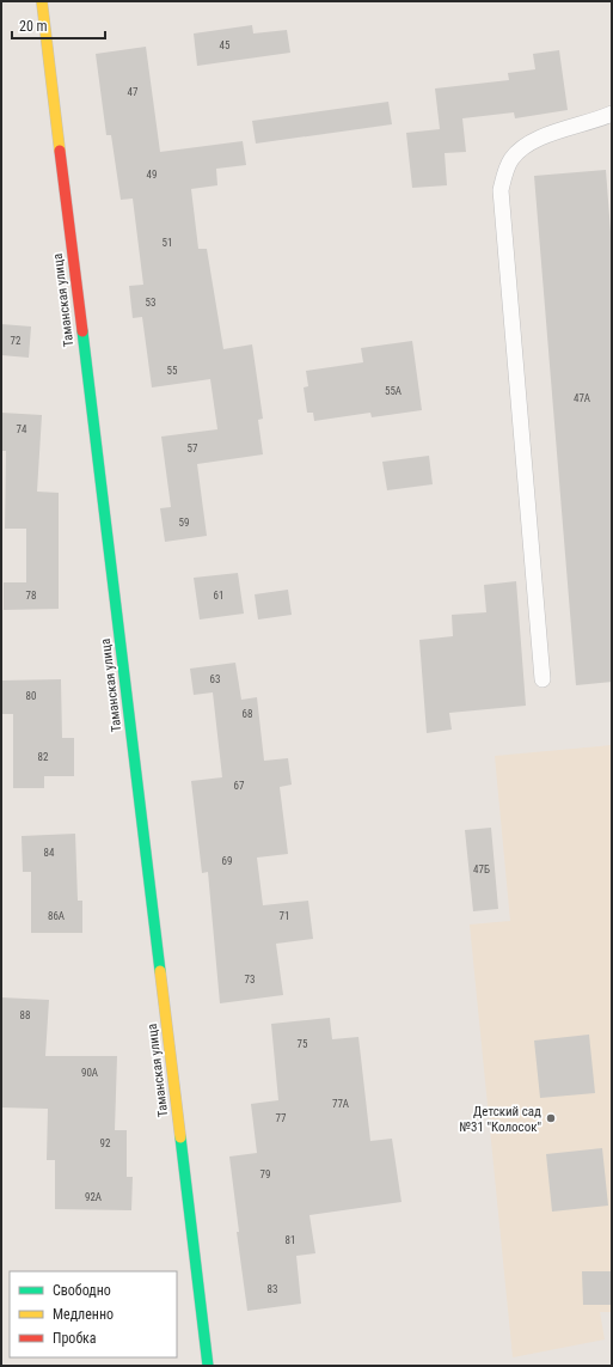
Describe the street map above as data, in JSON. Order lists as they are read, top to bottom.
{
  "streets": {
    "street": ["Таманская улица"]
  },
  "places": ["Детский сад №31 \"Колосок\""],
  "house_numbers": [
    "45",
    "47",
    "49",
    "51",
    "53",
    "72",
    "55",
    "55А",
    "47А",
    "74",
    "57",
    "59",
    "78",
    "61",
    "63",
    "80",
    "68",
    "82",
    "67",
    "84",
    "69",
    "47Б",
    "86А",
    "71",
    "73",
    "88",
    "75",
    "90А",
    "77А",
    "77",
    "92",
    "79",
    "92А",
    "81",
    "83"
  ],
  "legend": ["Свободно", "Медленно", "Пробка"],
  "scale_bar": "20 m"
}
